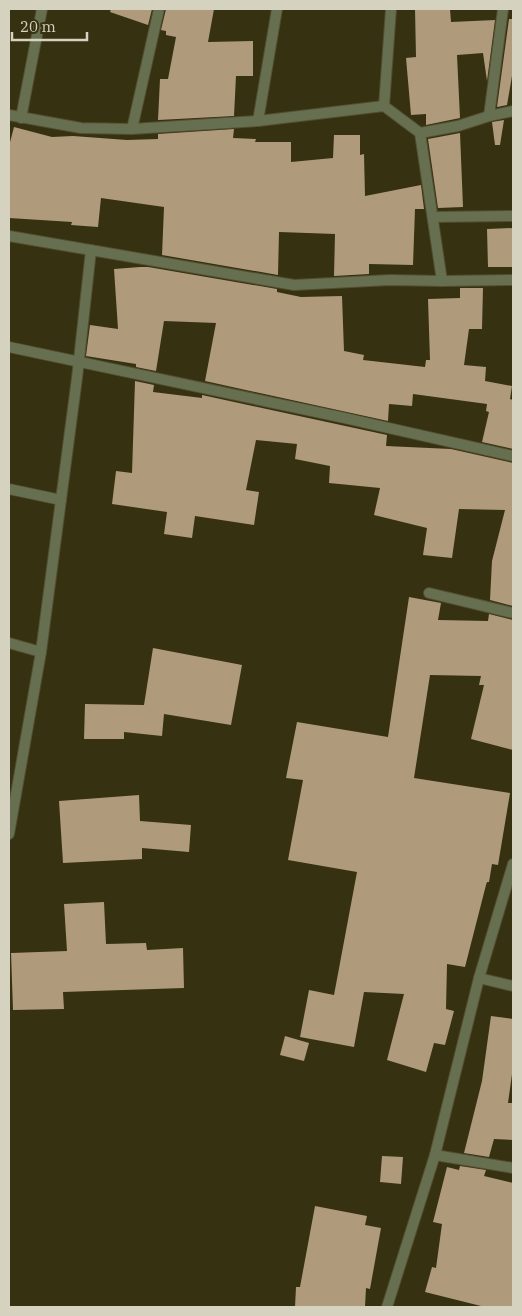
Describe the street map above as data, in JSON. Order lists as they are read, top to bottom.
{
  "scale_bar": "20 m"
}
